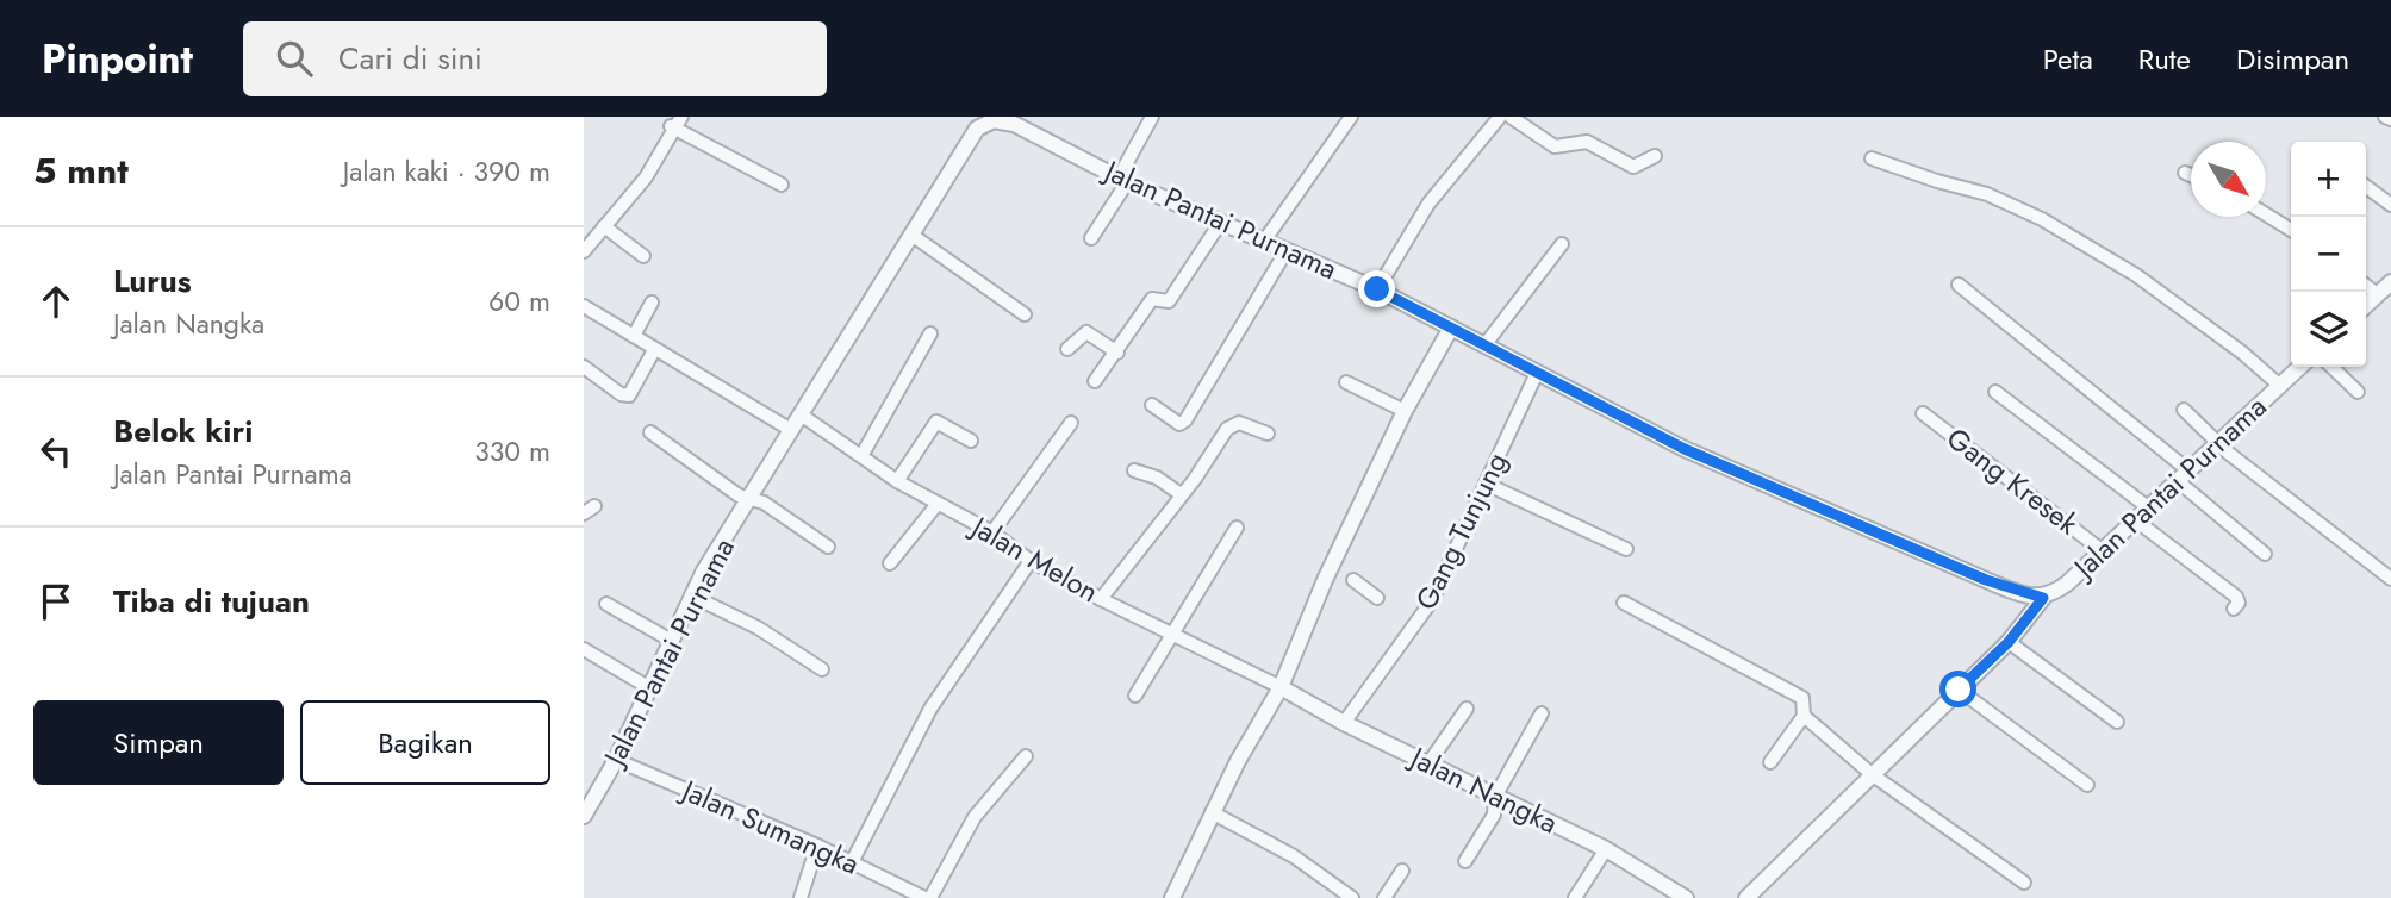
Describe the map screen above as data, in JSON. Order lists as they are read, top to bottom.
{
  "streets": {
    "street": [
      "Jalan Pantai Purnama",
      "Gang Kresek",
      "Gang Tunjung",
      "Jalan Melon",
      "Jalan Nangka",
      "Jalan Sumangka"
    ]
  },
  "crossings": [
    ["Jalan Pantai Purnama", "Gang Kresek"],
    ["Jalan Pantai Purnama", "Gang Tunjung"],
    ["Jalan Pantai Purnama", "Jalan Melon"],
    ["Jalan Pantai Purnama", "Jalan Sumangka"],
    ["Gang Tunjung", "Jalan Nangka"],
    ["Jalan Melon", "Jalan Nangka"]
  ],
  "north": "bottom right",
  "page": {
    "header": "Pinpoint",
    "search": "Cari di sini",
    "nav": ["Peta", "Rute", "Disimpan"],
    "heading": ["5 mnt", "Jalan kaki · 390 m"],
    "map_buttons": ["+", "−"],
    "list": [
      ["Lurus", "Jalan Nangka", "60 m"],
      ["Belok kiri", "Jalan Pantai Purnama", "330 m"],
      "Tiba di tujuan"
    ],
    "buttons": ["Simpan", "Bagikan"]
  }
}
